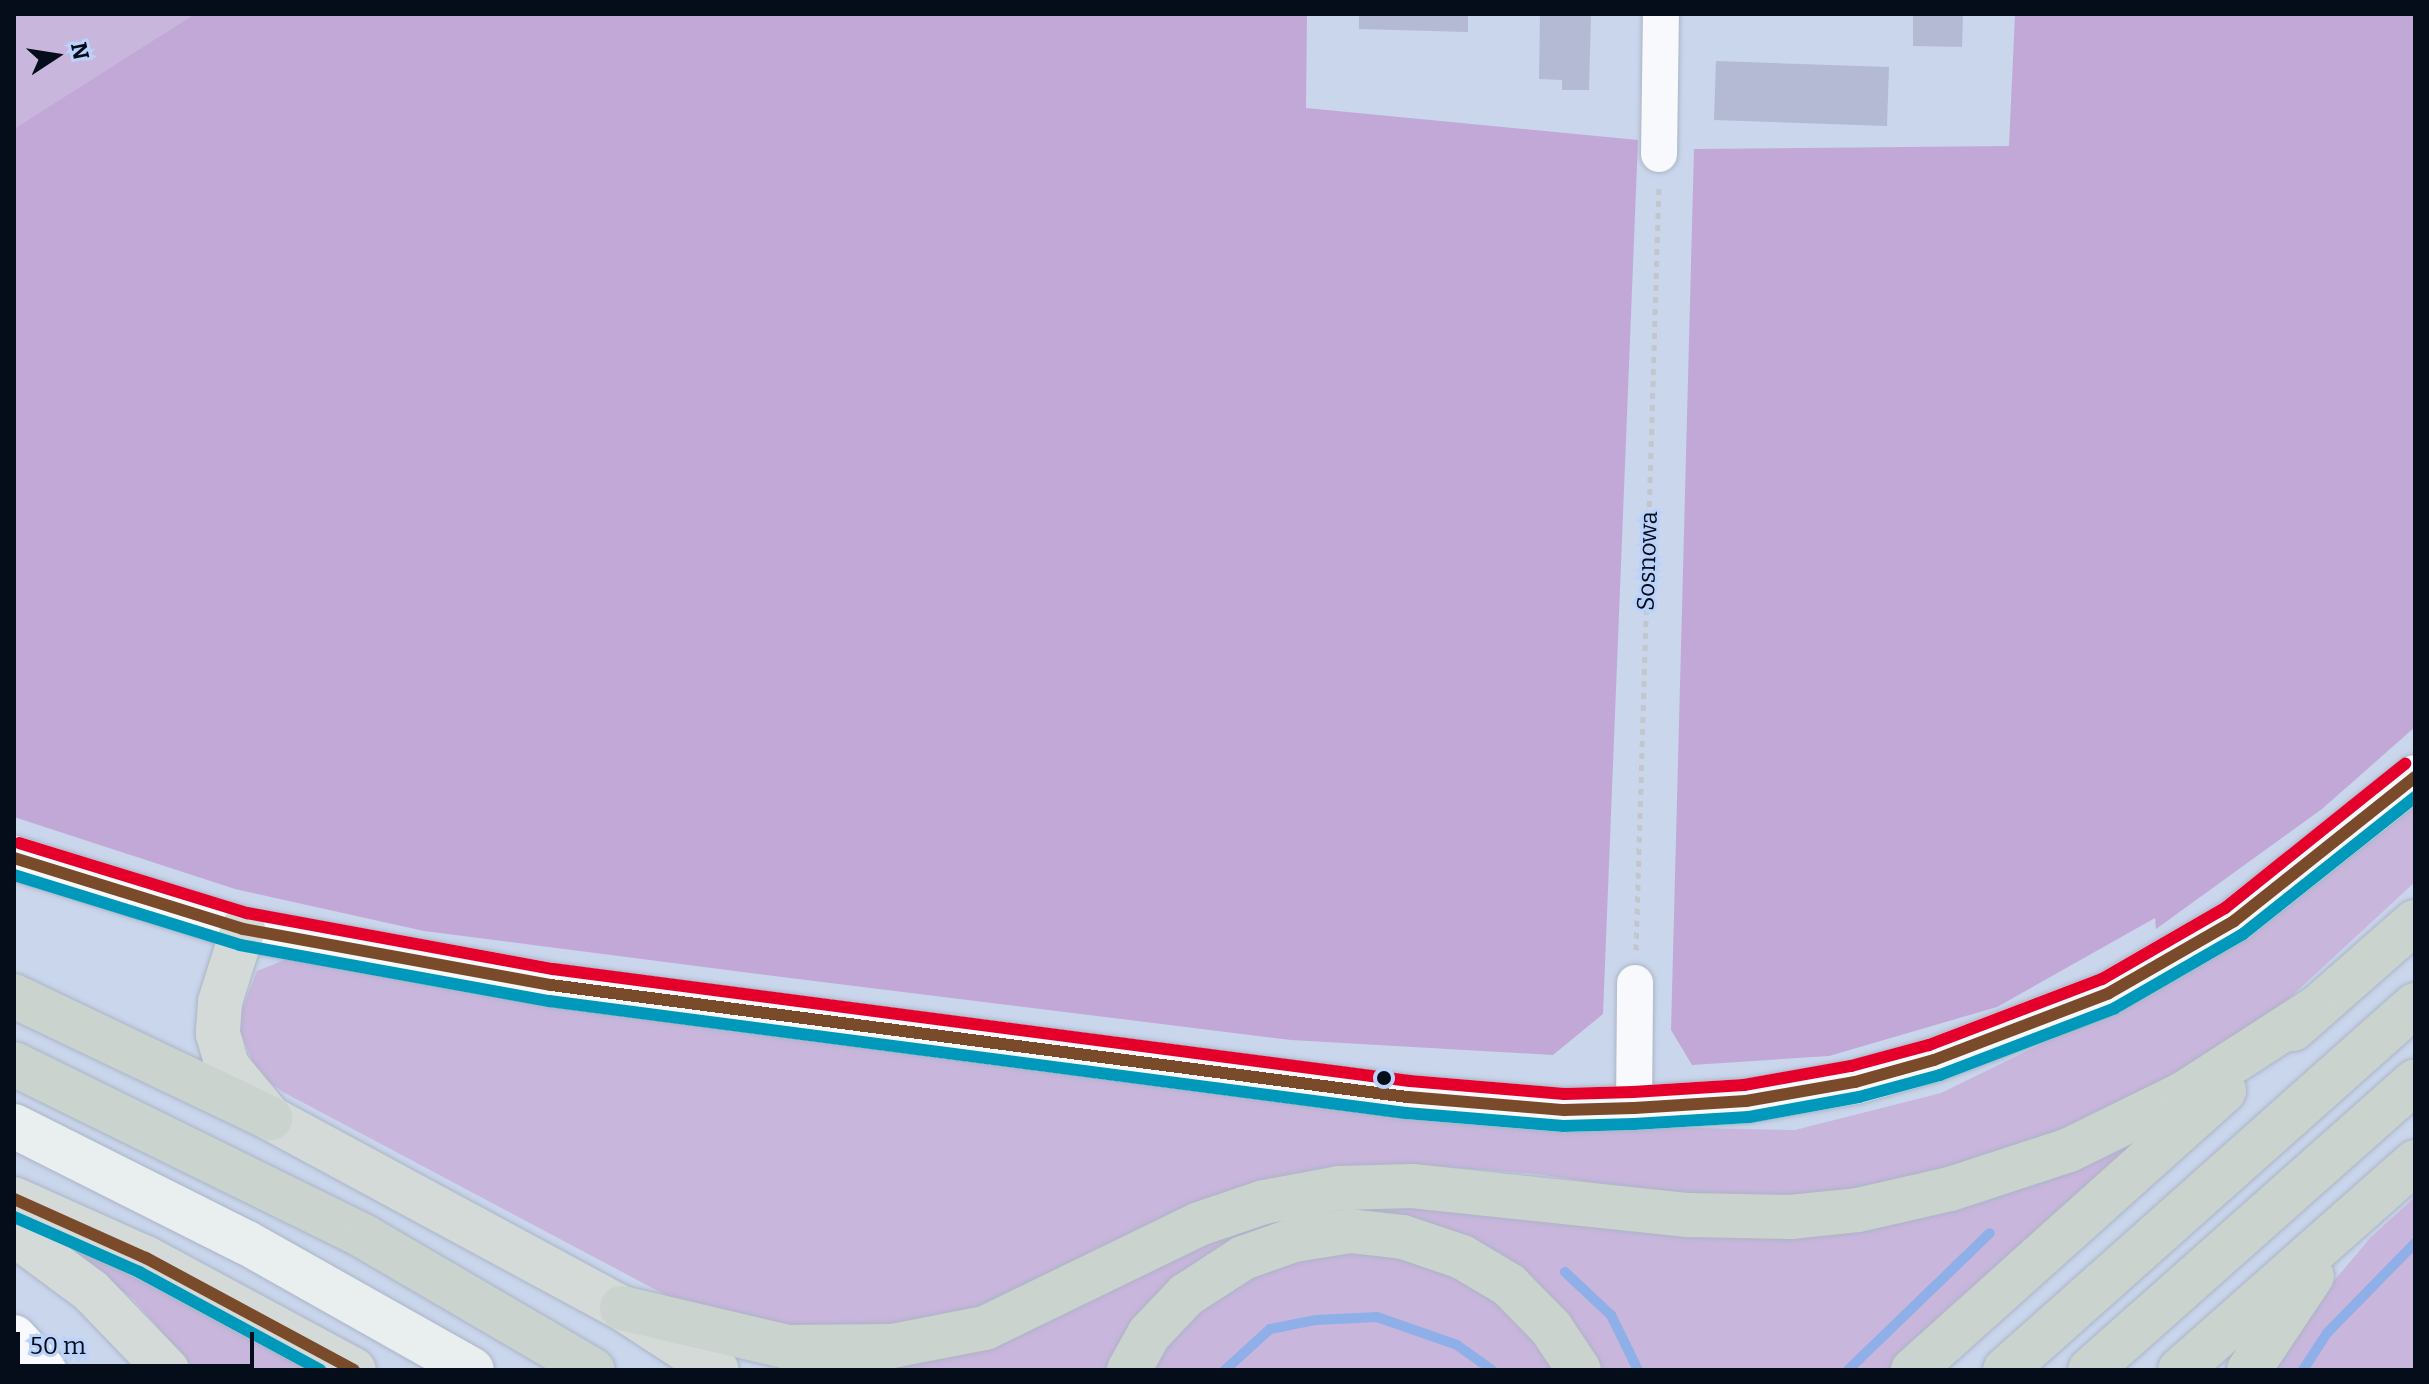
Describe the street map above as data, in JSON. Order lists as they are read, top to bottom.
{
  "streets": {
    "path": ["Sosnowa"]
  },
  "scale_bar": "50 m",
  "north": "right"
}
